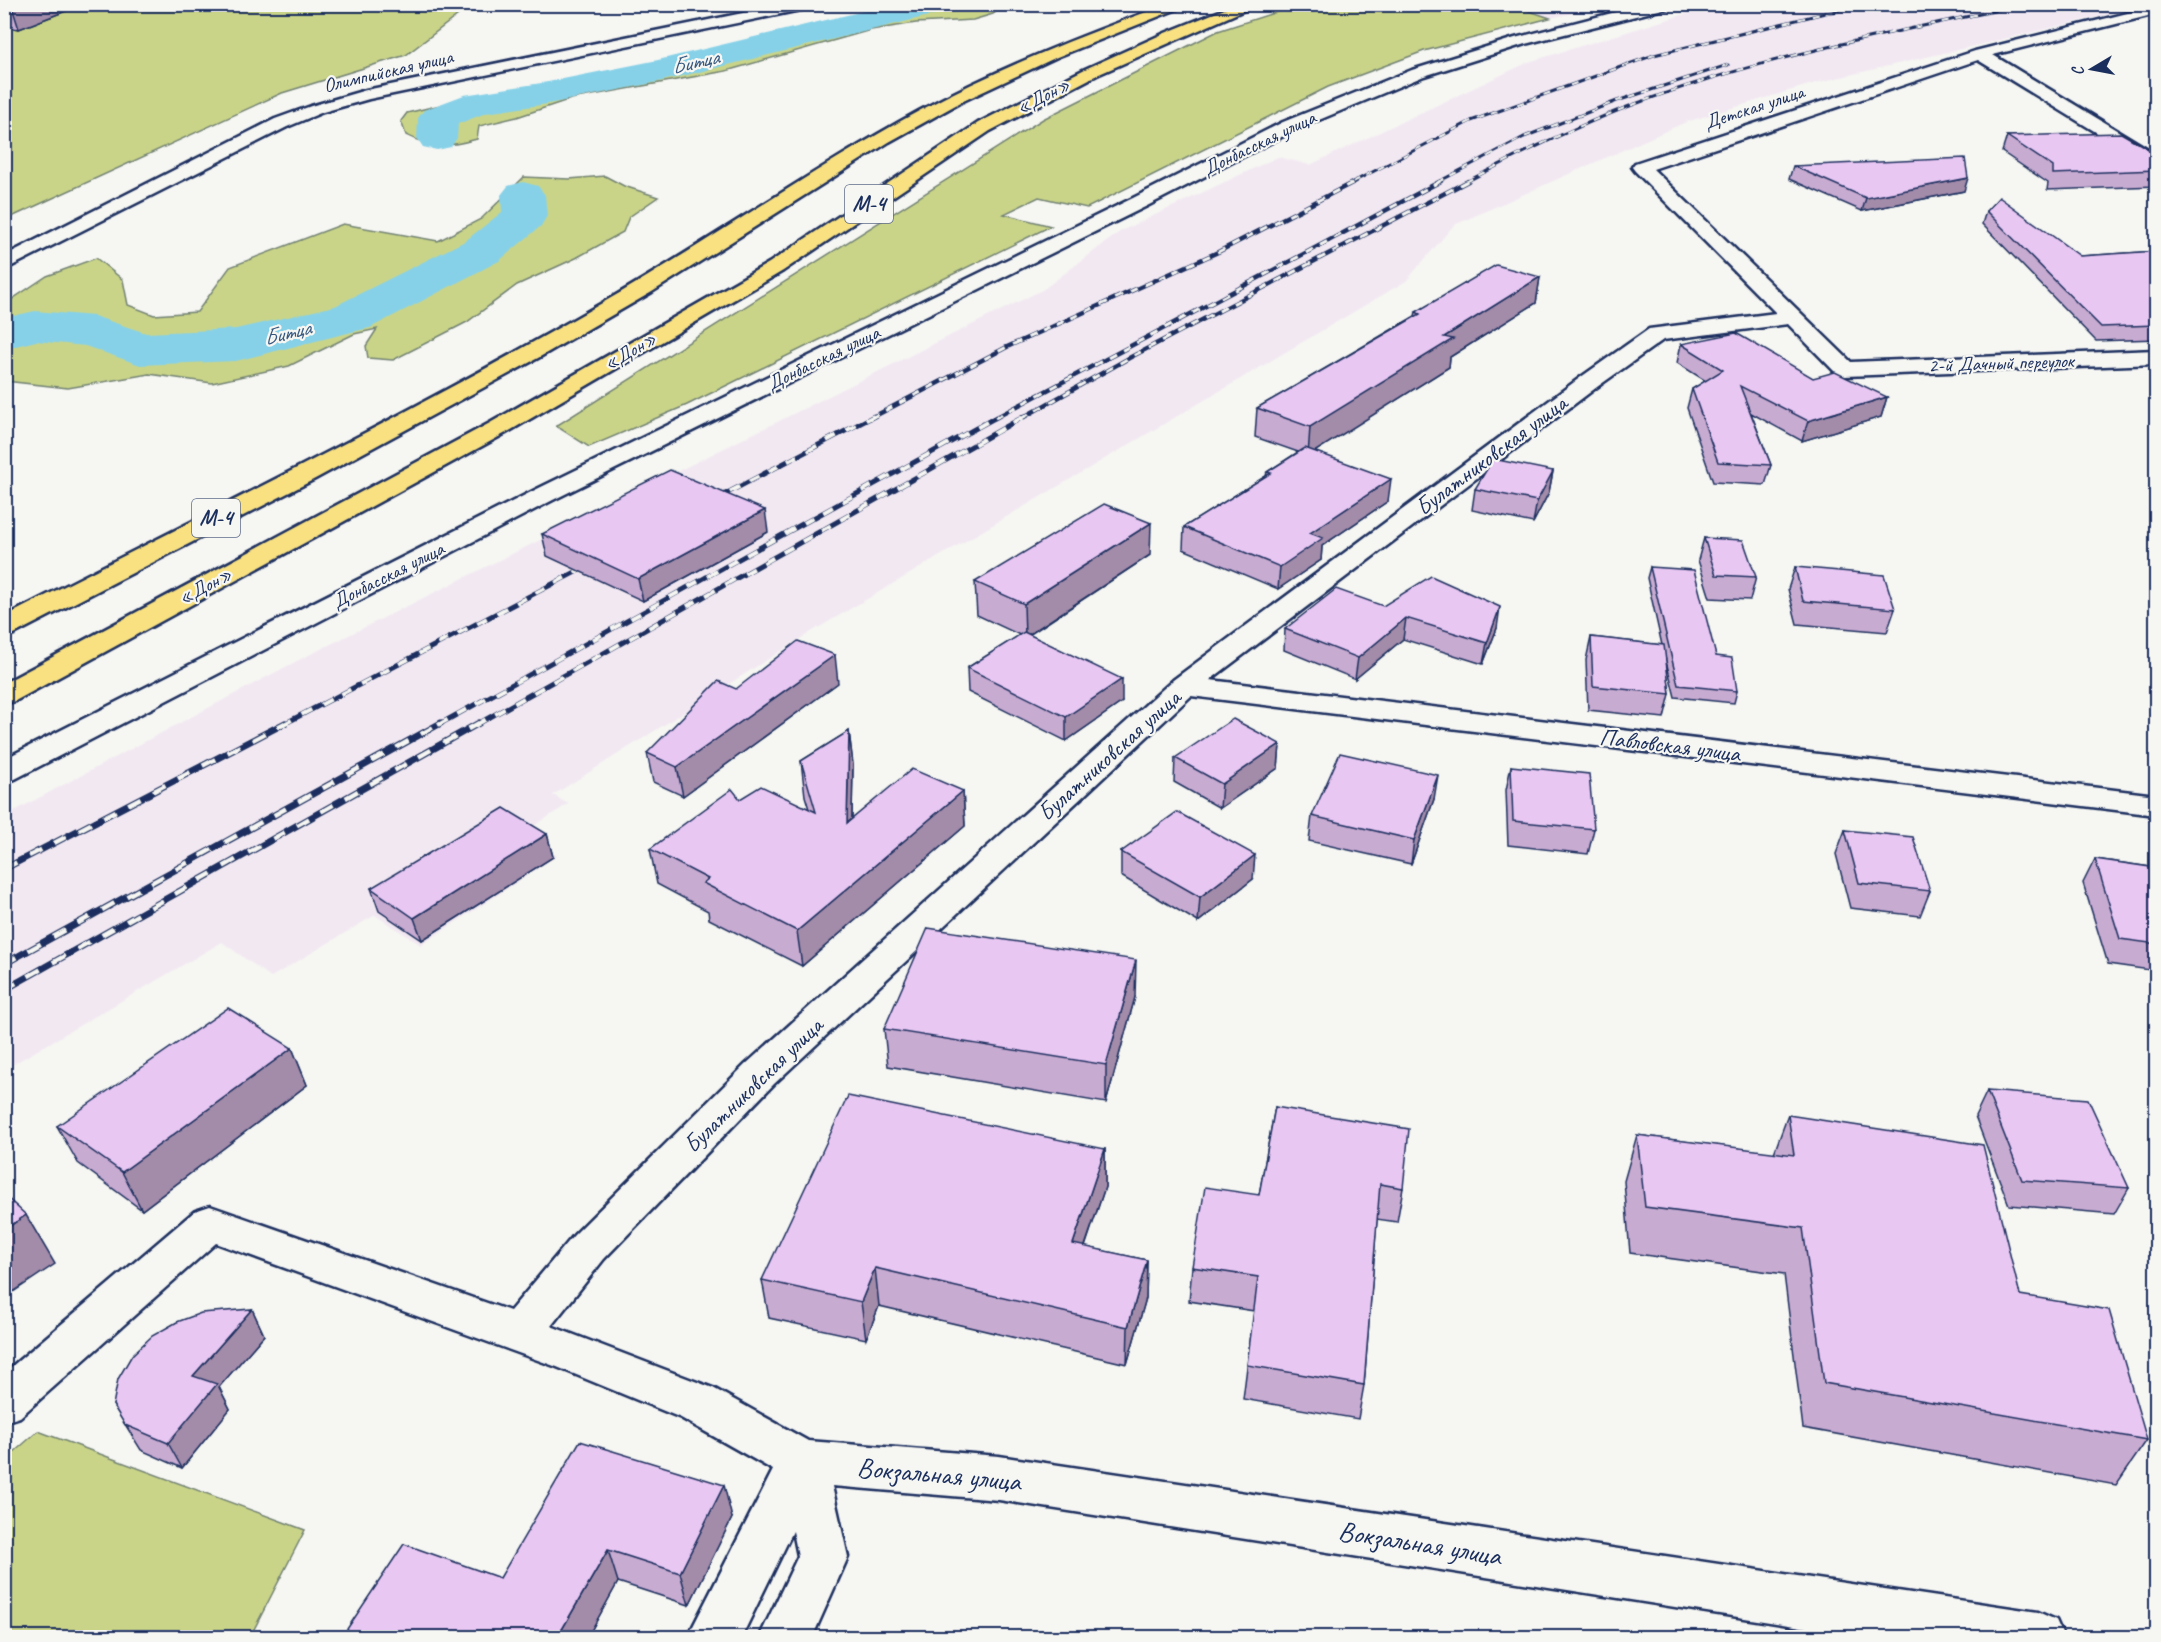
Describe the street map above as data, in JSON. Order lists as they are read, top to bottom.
{
  "streets": {
    "highway": ["«Дон»", "М-4"],
    "street": [
      "Олимпийская улица",
      "Детская улица",
      "Донбасская улица",
      "2-й Дачный переулок",
      "Булатниковская улица",
      "Павловская улица",
      "Вокзальная улица"
    ]
  },
  "crossings": [
    ["Детская улица", "2-й Дачный переулок"],
    ["Детская улица", "Булатниковская улица"],
    ["Булатниковская улица", "Павловская улица"]
  ],
  "water": ["Битца"],
  "north": "left"
}
